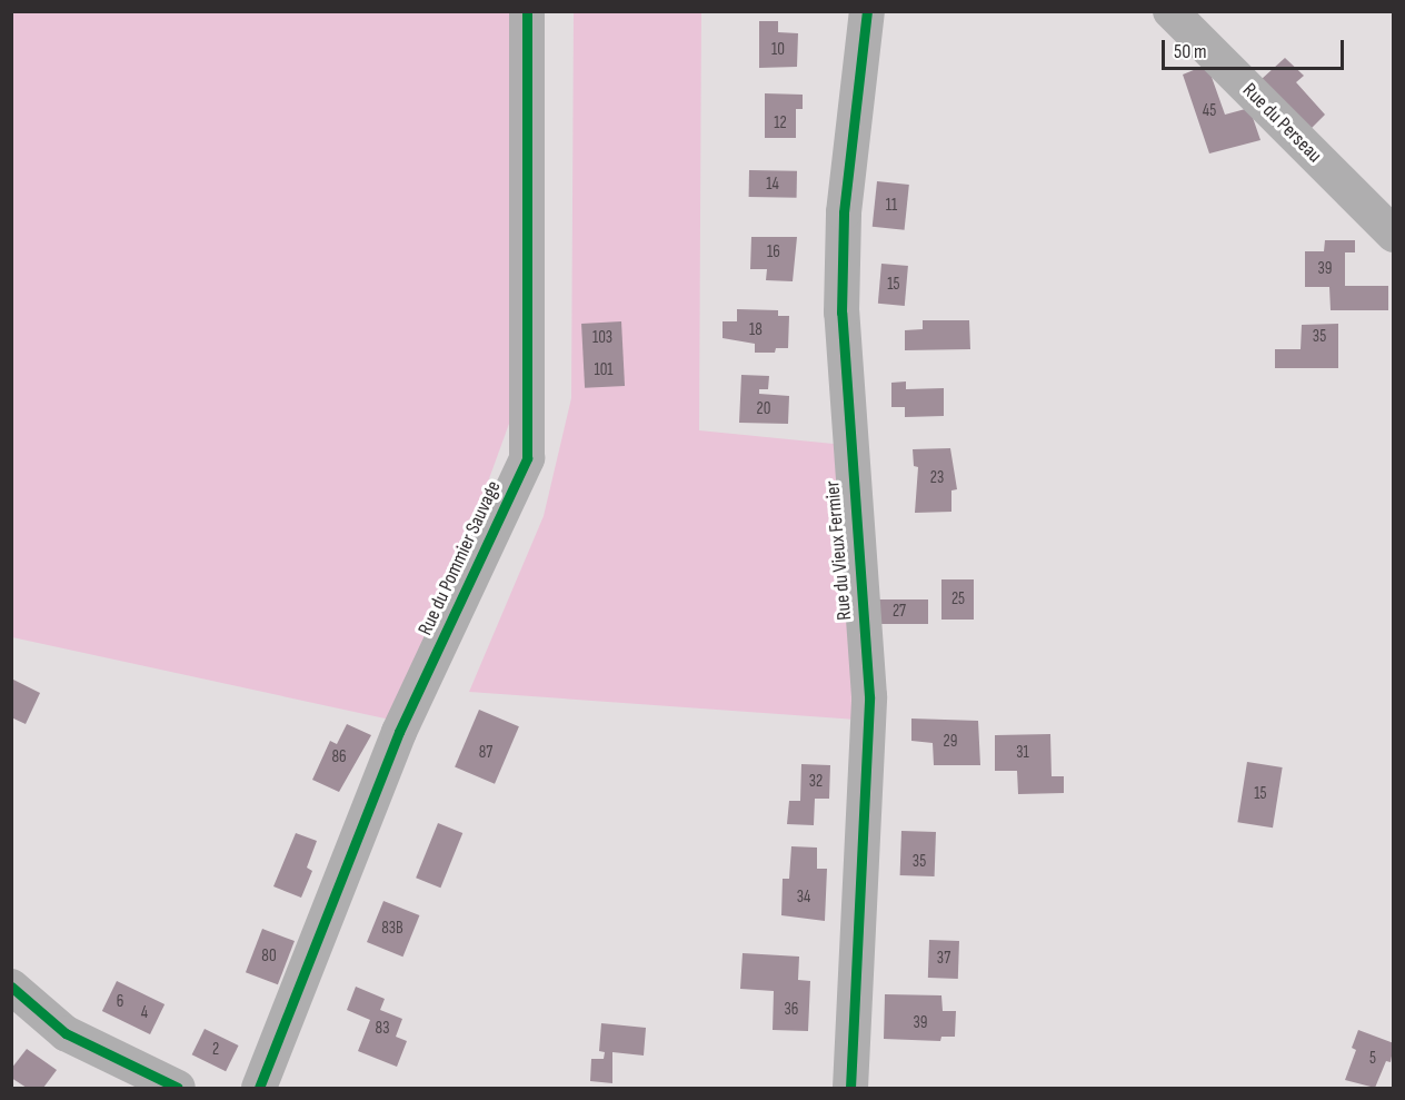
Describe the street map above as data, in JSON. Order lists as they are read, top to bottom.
{
  "streets": {
    "street": ["Rue du Perseau", "Rue du Vieux Fermier", "Rue du Pommier Sauvage"]
  },
  "house_numbers": [
    "10",
    "45",
    "12",
    "14",
    "11",
    "16",
    "39",
    "15",
    "18",
    "35",
    "103",
    "101",
    "20",
    "23",
    "25",
    "27",
    "29",
    "87",
    "31",
    "86",
    "32",
    "15",
    "35",
    "34",
    "83B",
    "80",
    "37",
    "6",
    "36",
    "4",
    "39",
    "83",
    "2",
    "5"
  ],
  "scale_bar": "50 m"
}
